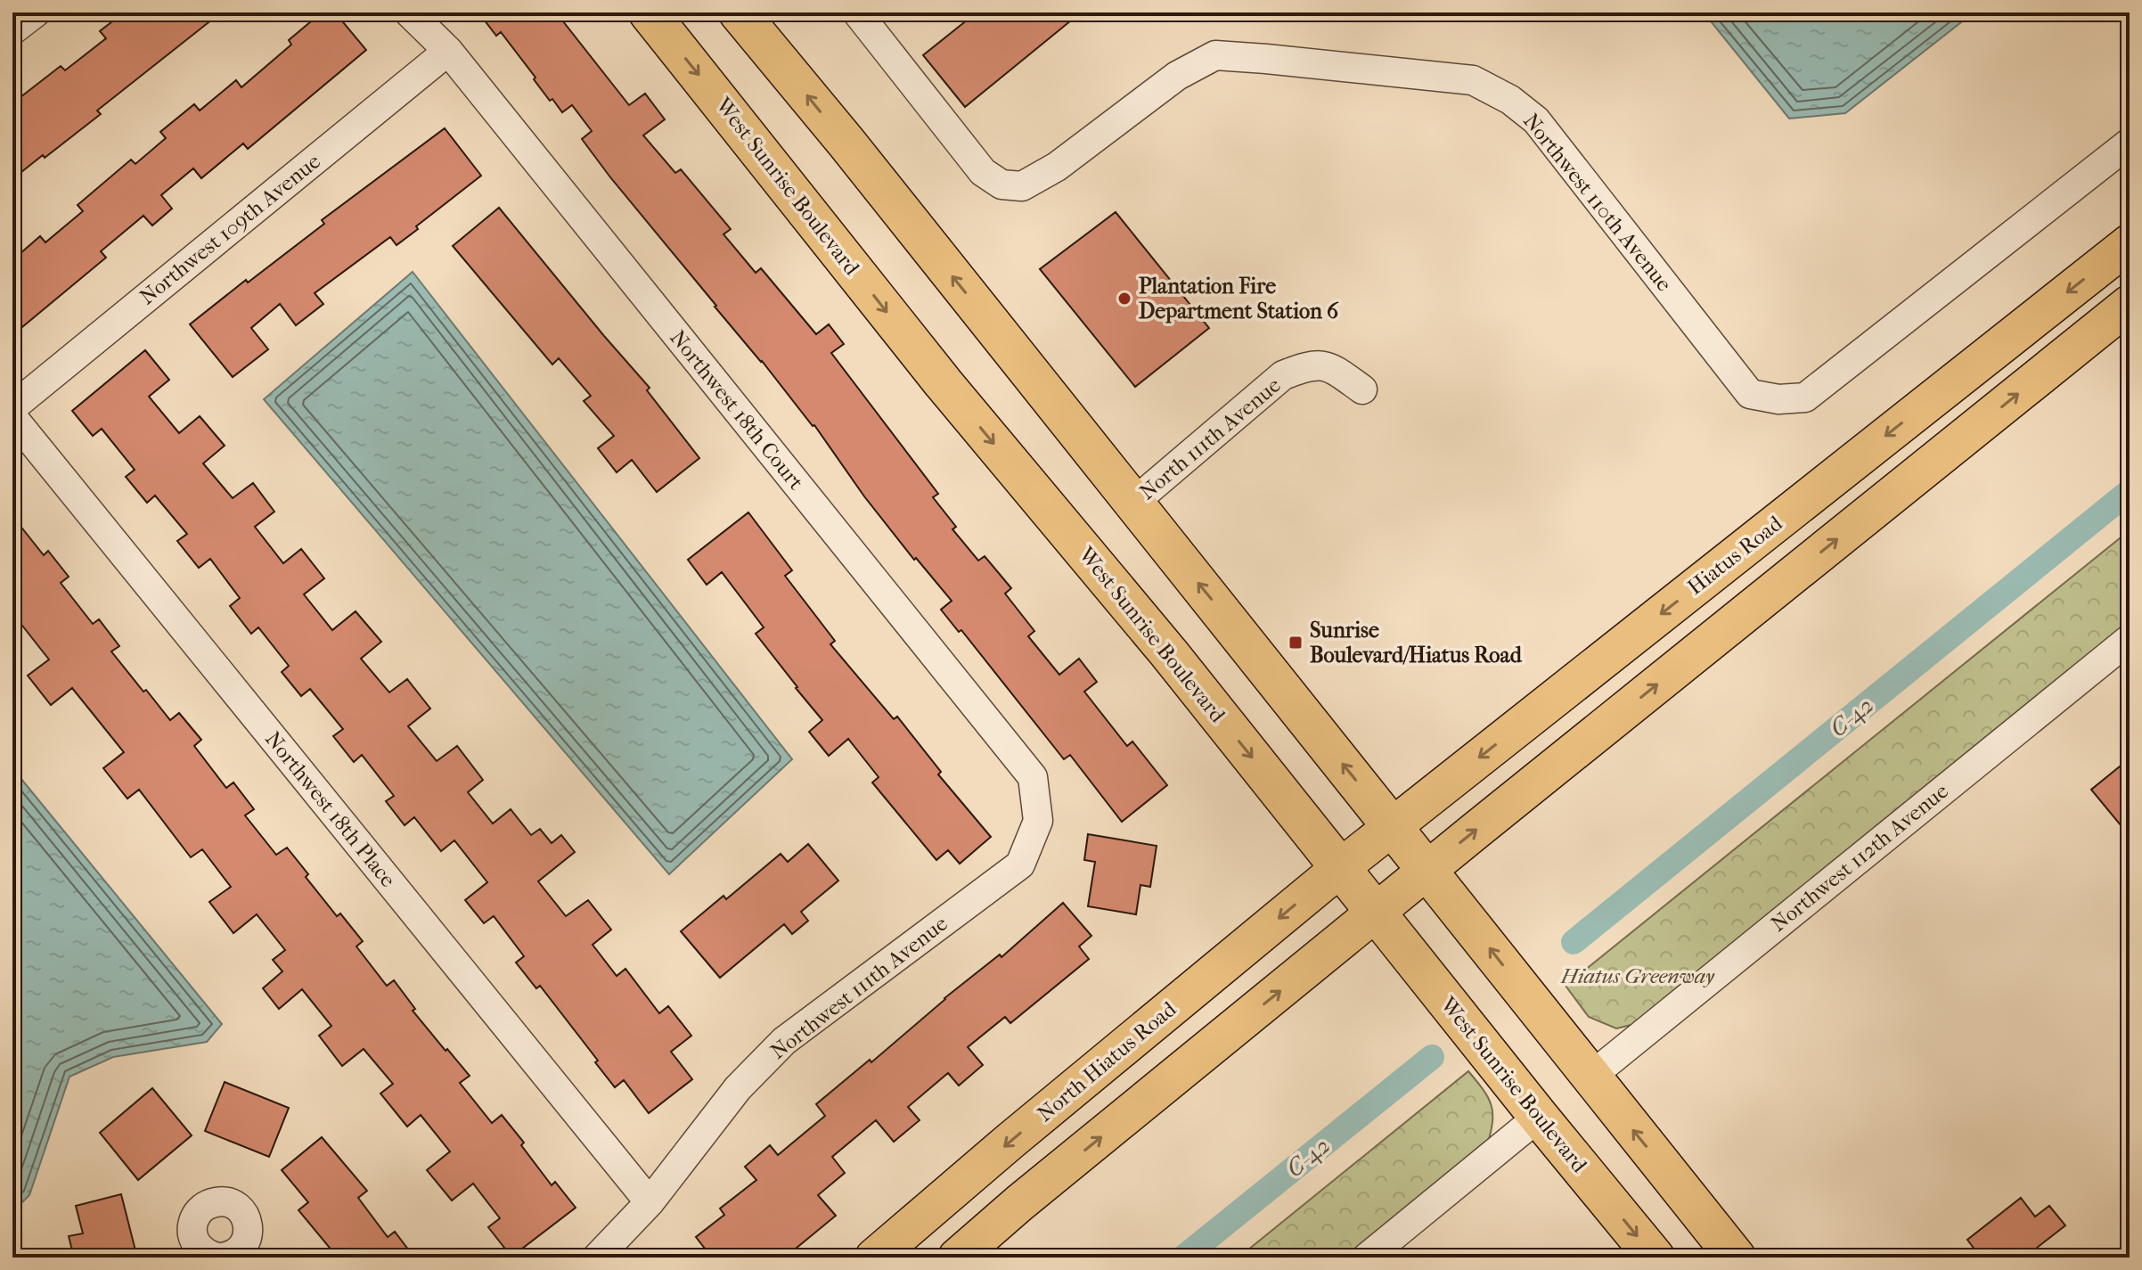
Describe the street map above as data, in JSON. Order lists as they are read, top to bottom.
{
  "streets": {
    "highway": ["West Sunrise Boulevard"],
    "main road": ["Hiatus Road", "North Hiatus Road"],
    "street": [
      "Northwest 110th Avenue",
      "Northwest 109th Avenue",
      "Northwest 18th Court",
      "North 111th Avenue",
      "Northwest 18th Place",
      "Northwest 112th Avenue",
      "Northwest 111th Avenue"
    ]
  },
  "crossings": [
    ["West Sunrise Boulevard", "Hiatus Road"],
    ["West Sunrise Boulevard", "North Hiatus Road"],
    ["Northwest 109th Avenue", "Northwest 18th Court"],
    ["Northwest 18th Court", "Northwest 111th Avenue"],
    ["Hiatus Road", "North Hiatus Road"],
    ["Northwest 18th Place", "Northwest 111th Avenue"]
  ],
  "water": ["C-42"],
  "parks": ["Hiatus Greenway"],
  "places": {
    "other": ["Plantation Fire Department Station 6"],
    "transit": ["Sunrise Boulevard/Hiatus Road"]
  }
}
